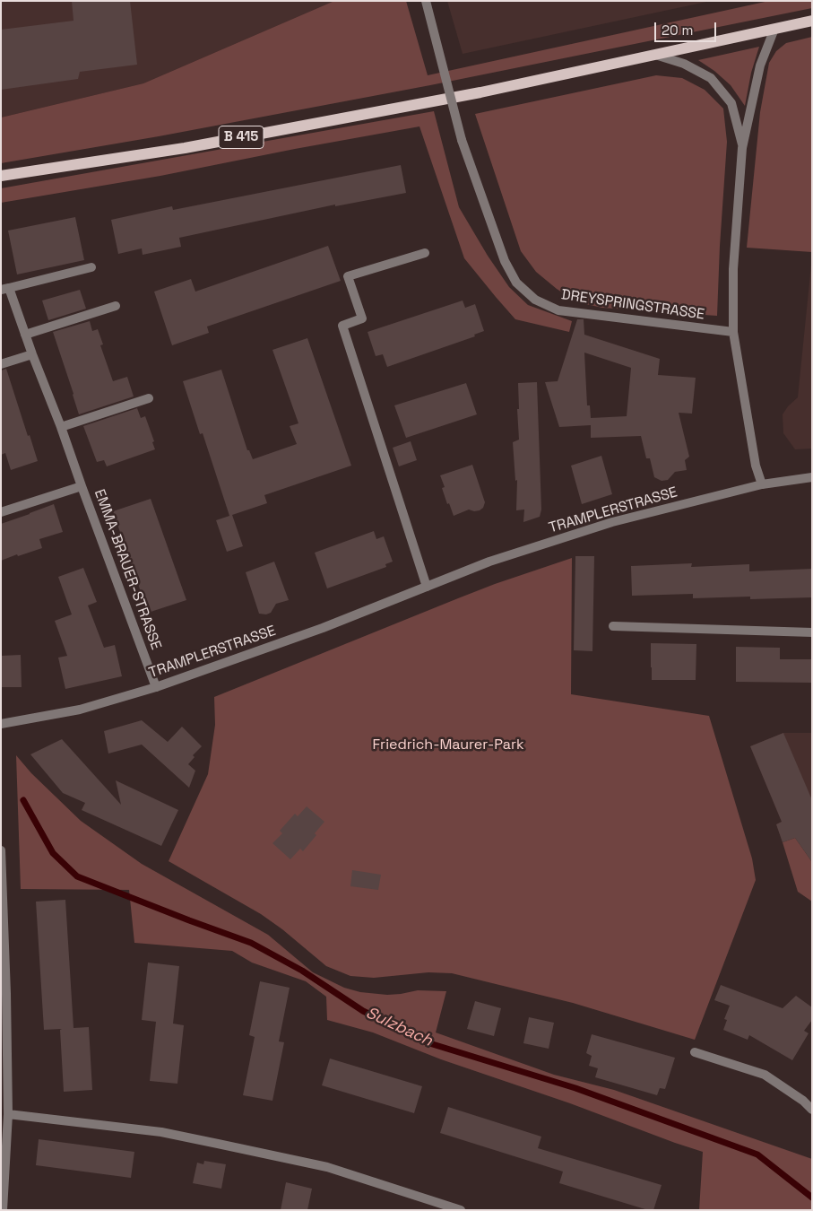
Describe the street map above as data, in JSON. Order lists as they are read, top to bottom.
{
  "streets": {
    "main road": ["B 415"],
    "street": ["DREYSPRINGSTRASSE", "TRAMPLERSTRASSE", "EMMA-BRAUER-STRASSE"]
  },
  "crossings": [
    ["TRAMPLERSTRASSE", "EMMA-BRAUER-STRASSE"]
  ],
  "water": ["Sulzbach"],
  "parks": ["Friedrich-Maurer-Park"],
  "scale_bar": "20 m"
}
